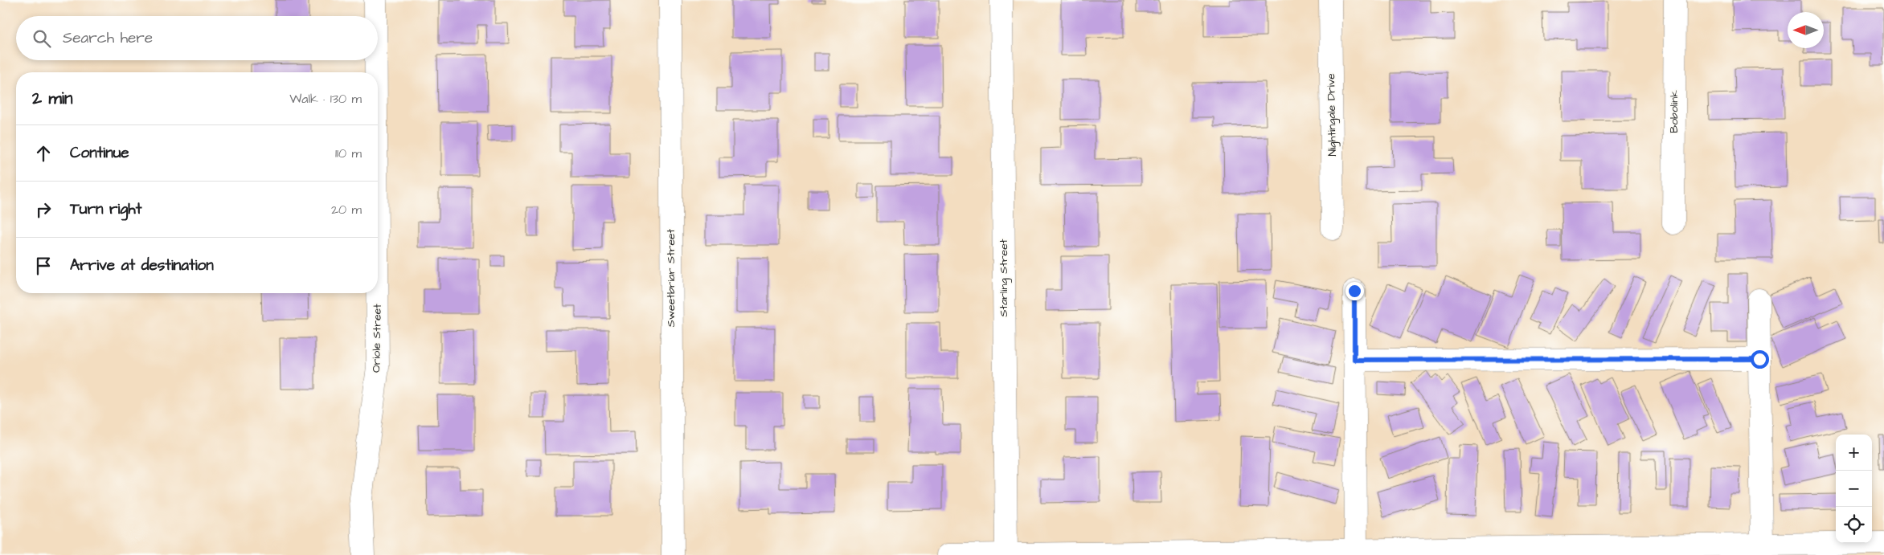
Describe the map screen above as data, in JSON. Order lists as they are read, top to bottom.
{
  "streets": {
    "street": [
      "Bobolink",
      "Nightingale Drive",
      "Sweetbriar Street",
      "Starling Street",
      "Oriole Street"
    ]
  },
  "north": "left",
  "page": {
    "search": "Search here",
    "heading": ["2 min", "Walk · 130 m"],
    "list": [
      ["Continue", "110 m"],
      ["Turn right", "20 m"],
      "Arrive at destination"
    ],
    "map_buttons": ["+", "−"]
  }
}
